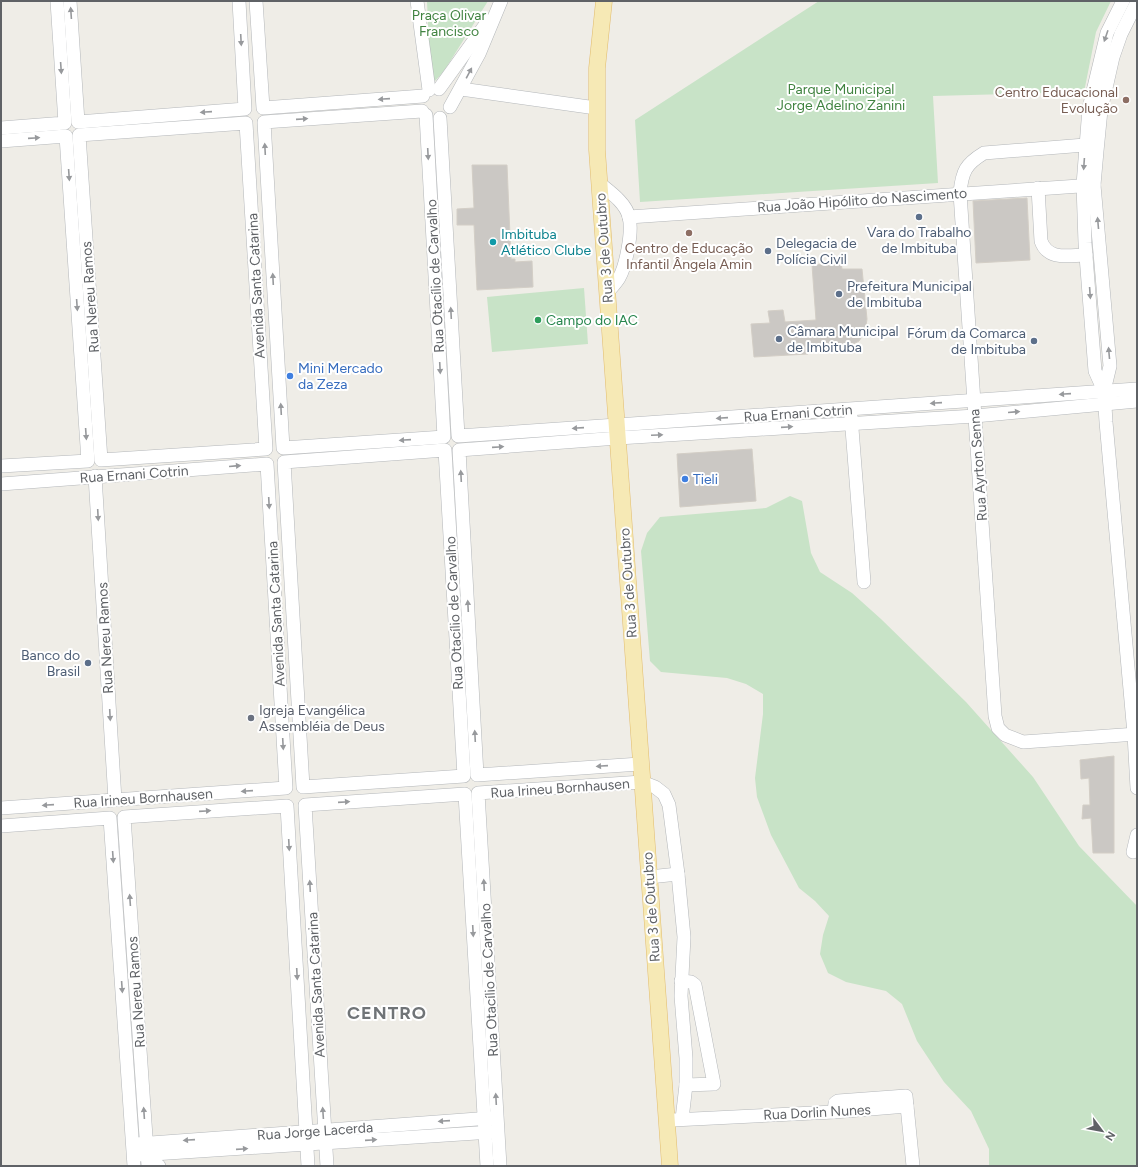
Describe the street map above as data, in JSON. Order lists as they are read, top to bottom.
{
  "streets": {
    "main road": ["Rua 3 de Outubro"],
    "street": [
      "Rua João Hipólito do Nascimento",
      "Rua Otacílio de Carvalho",
      "Avenida Santa Catarina",
      "Rua Nereu Ramos",
      "Rua Ernani Cotrin",
      "Rua Ayrton Senna",
      "Rua Irineu Bornhausen",
      "Rua Dorlin Nunes",
      "Rua Jorge Lacerda"
    ]
  },
  "crossings": [
    ["Rua João Hipólito do Nascimento", "Rua Ayrton Senna"],
    ["Rua 3 de Outubro", "Rua Ernani Cotrin"],
    ["Rua 3 de Outubro", "Rua Irineu Bornhausen"],
    ["Rua 3 de Outubro", "Rua Dorlin Nunes"],
    ["Rua Otacílio de Carvalho", "Rua Ernani Cotrin"],
    ["Rua Otacílio de Carvalho", "Rua Irineu Bornhausen"],
    ["Rua Otacílio de Carvalho", "Rua Jorge Lacerda"],
    ["Avenida Santa Catarina", "Rua Ernani Cotrin"],
    ["Avenida Santa Catarina", "Rua Irineu Bornhausen"],
    ["Avenida Santa Catarina", "Rua Jorge Lacerda"],
    ["Rua Nereu Ramos", "Rua Ernani Cotrin"],
    ["Rua Nereu Ramos", "Rua Irineu Bornhausen"],
    ["Rua Nereu Ramos", "Rua Jorge Lacerda"],
    ["Rua Ernani Cotrin", "Rua Ayrton Senna"]
  ],
  "districts": ["CENTRO"],
  "parks": ["Praça Olivar Francisco", "Parque Municipal Jorge Adelino Zanini"],
  "places": [
    "Centro Educacional Evolução",
    "Vara do Trabalho de Imbituba",
    "Centro de Educação Infantil Ângela Amin",
    "Imbituba Atlético Clube",
    "Delegacia de Polícia Civil",
    "Prefeitura Municipal de Imbituba",
    "Campo do IAC",
    "Câmara Municipal de Imbituba",
    "Fórum da Comarca de Imbituba",
    "Mini Mercado da Zeza",
    "Tieli",
    "Banco do Brasil",
    "Igreja Evangélica Assembléia de Deus"
  ],
  "north": "bottom right"
}
